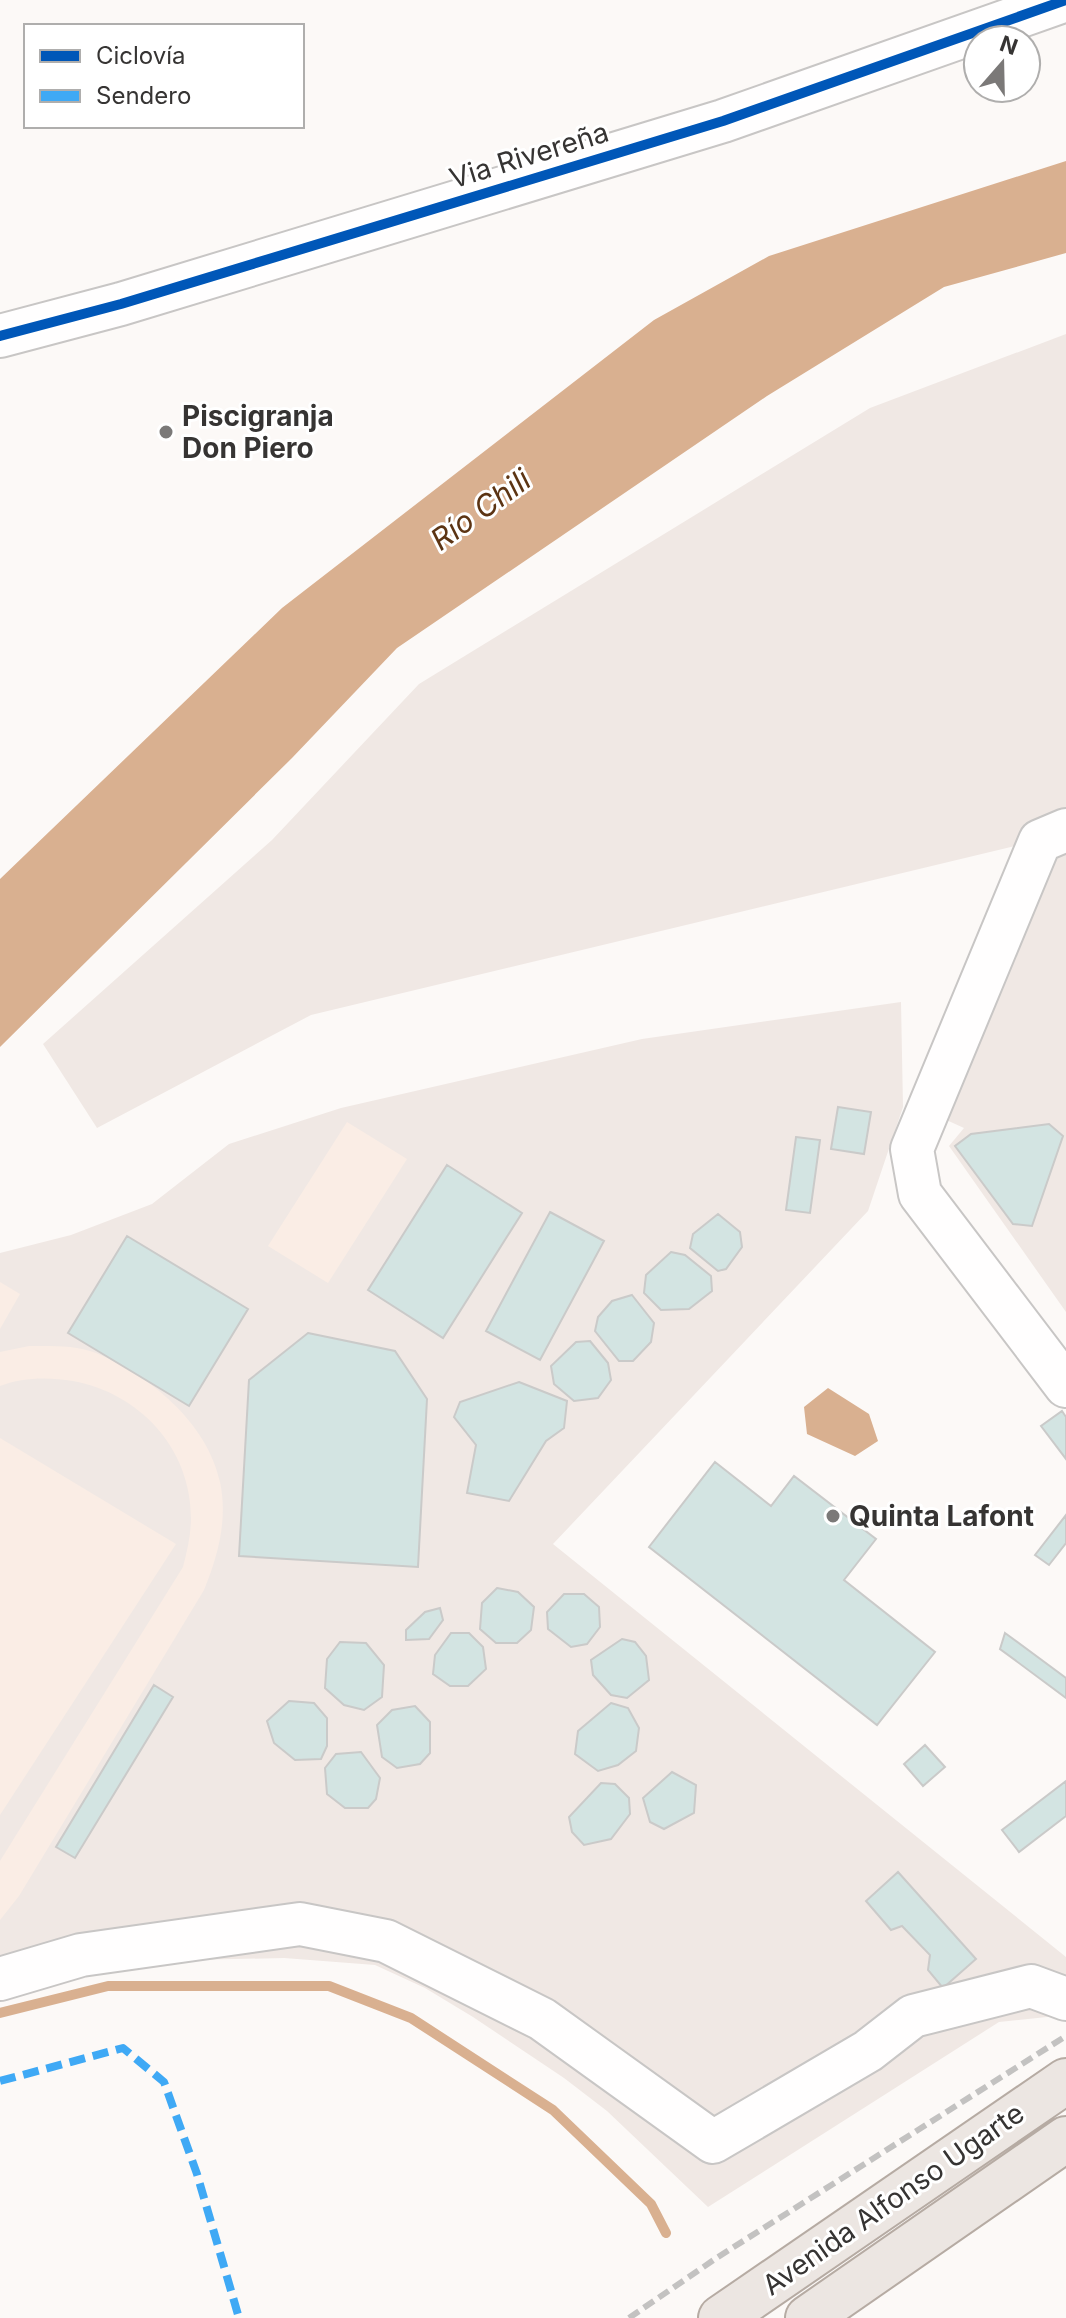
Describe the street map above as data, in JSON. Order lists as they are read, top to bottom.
{
  "streets": {
    "main road": ["Avenida Alfonso Ugarte"],
    "street": ["Via Rivereña"]
  },
  "water": ["Río Chili"],
  "places": ["Piscigranja Don Piero", "Quinta Lafont"],
  "legend": ["Ciclovía", "Sendero"],
  "north": "top"
}
